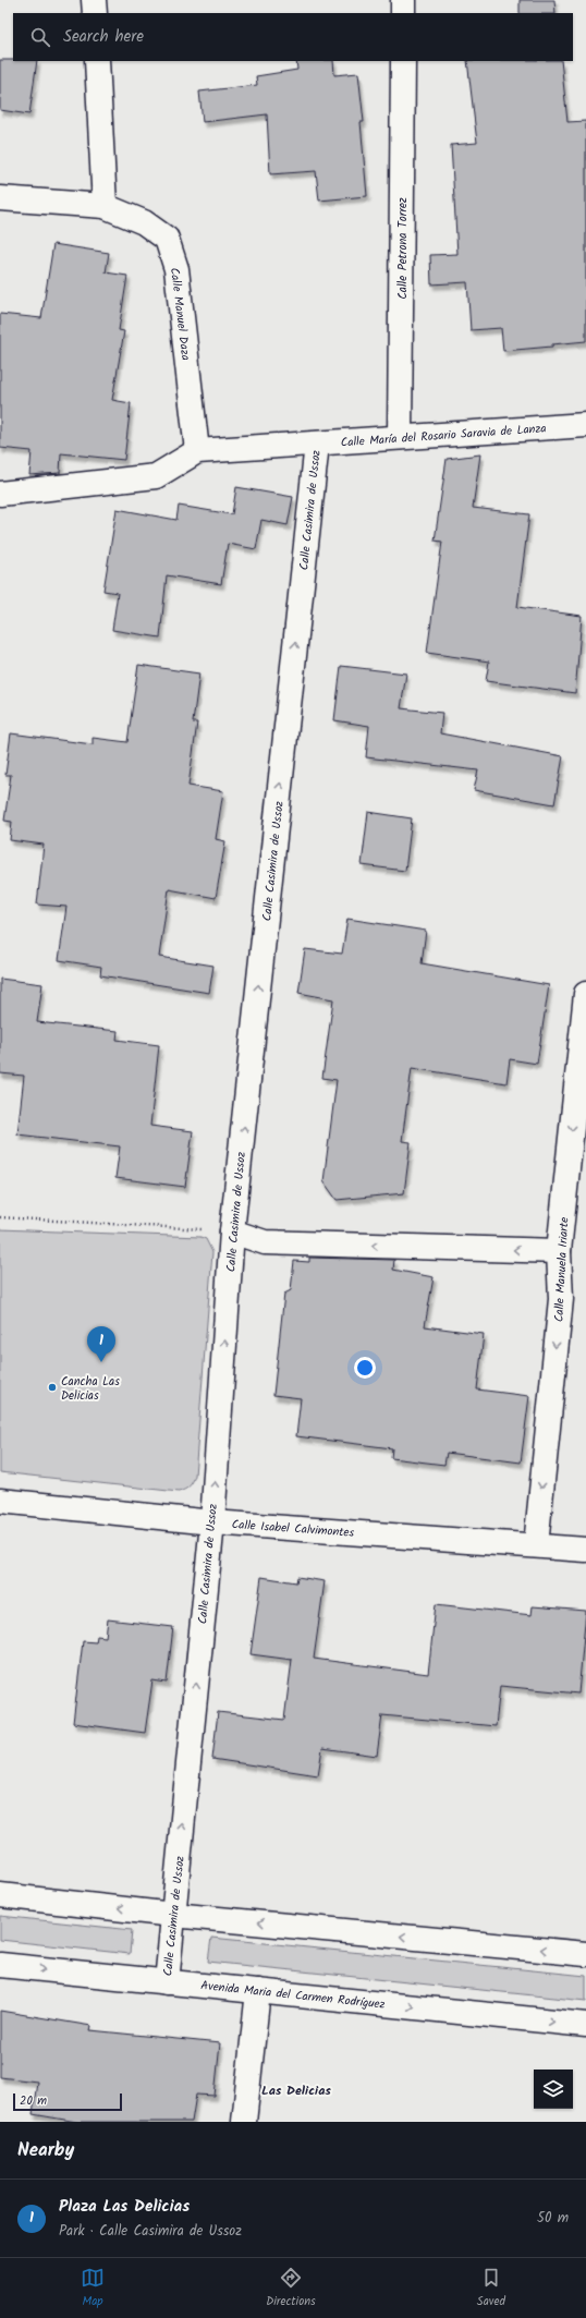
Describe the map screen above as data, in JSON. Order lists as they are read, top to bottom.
{
  "streets": {
    "street": [
      "Calle Petrona Torrez",
      "Calle Manuel Daza",
      "Calle María del Rosario Saravia de Lanza",
      "Calle Casimira de Ussoz",
      "Calle Manuela Iriarte",
      "Calle Isabel Calvimontes",
      "Avenida Maria del Carmen Rodríguez"
    ]
  },
  "crossings": [
    ["Calle Petrona Torrez", "Calle María del Rosario Saravia de Lanza"],
    ["Calle Manuel Daza", "Calle María del Rosario Saravia de Lanza"],
    ["Calle María del Rosario Saravia de Lanza", "Calle Casimira de Ussoz"],
    ["Calle Casimira de Ussoz", "Calle Isabel Calvimontes"],
    ["Calle Casimira de Ussoz", "Avenida Maria del Carmen Rodríguez"],
    ["Calle Manuela Iriarte", "Calle Isabel Calvimontes"]
  ],
  "one_way": ["Calle Casimira de Ussoz", "Calle Manuela Iriarte"],
  "districts": ["Las Delicias"],
  "places": ["Cancha Las Delicias"],
  "scale_bar": "20 m",
  "page": {
    "search": "Search here",
    "pins": "1",
    "scale": "20 m",
    "heading": "Nearby",
    "list": [
      {
        "mark": "1",
        "name": "Plaza Las Delicias",
        "note": "Park · Calle Casimira de Ussoz",
        "value": "50 m"
      }
    ],
    "nav": ["Map", "Directions", "Saved"]
  }
}
